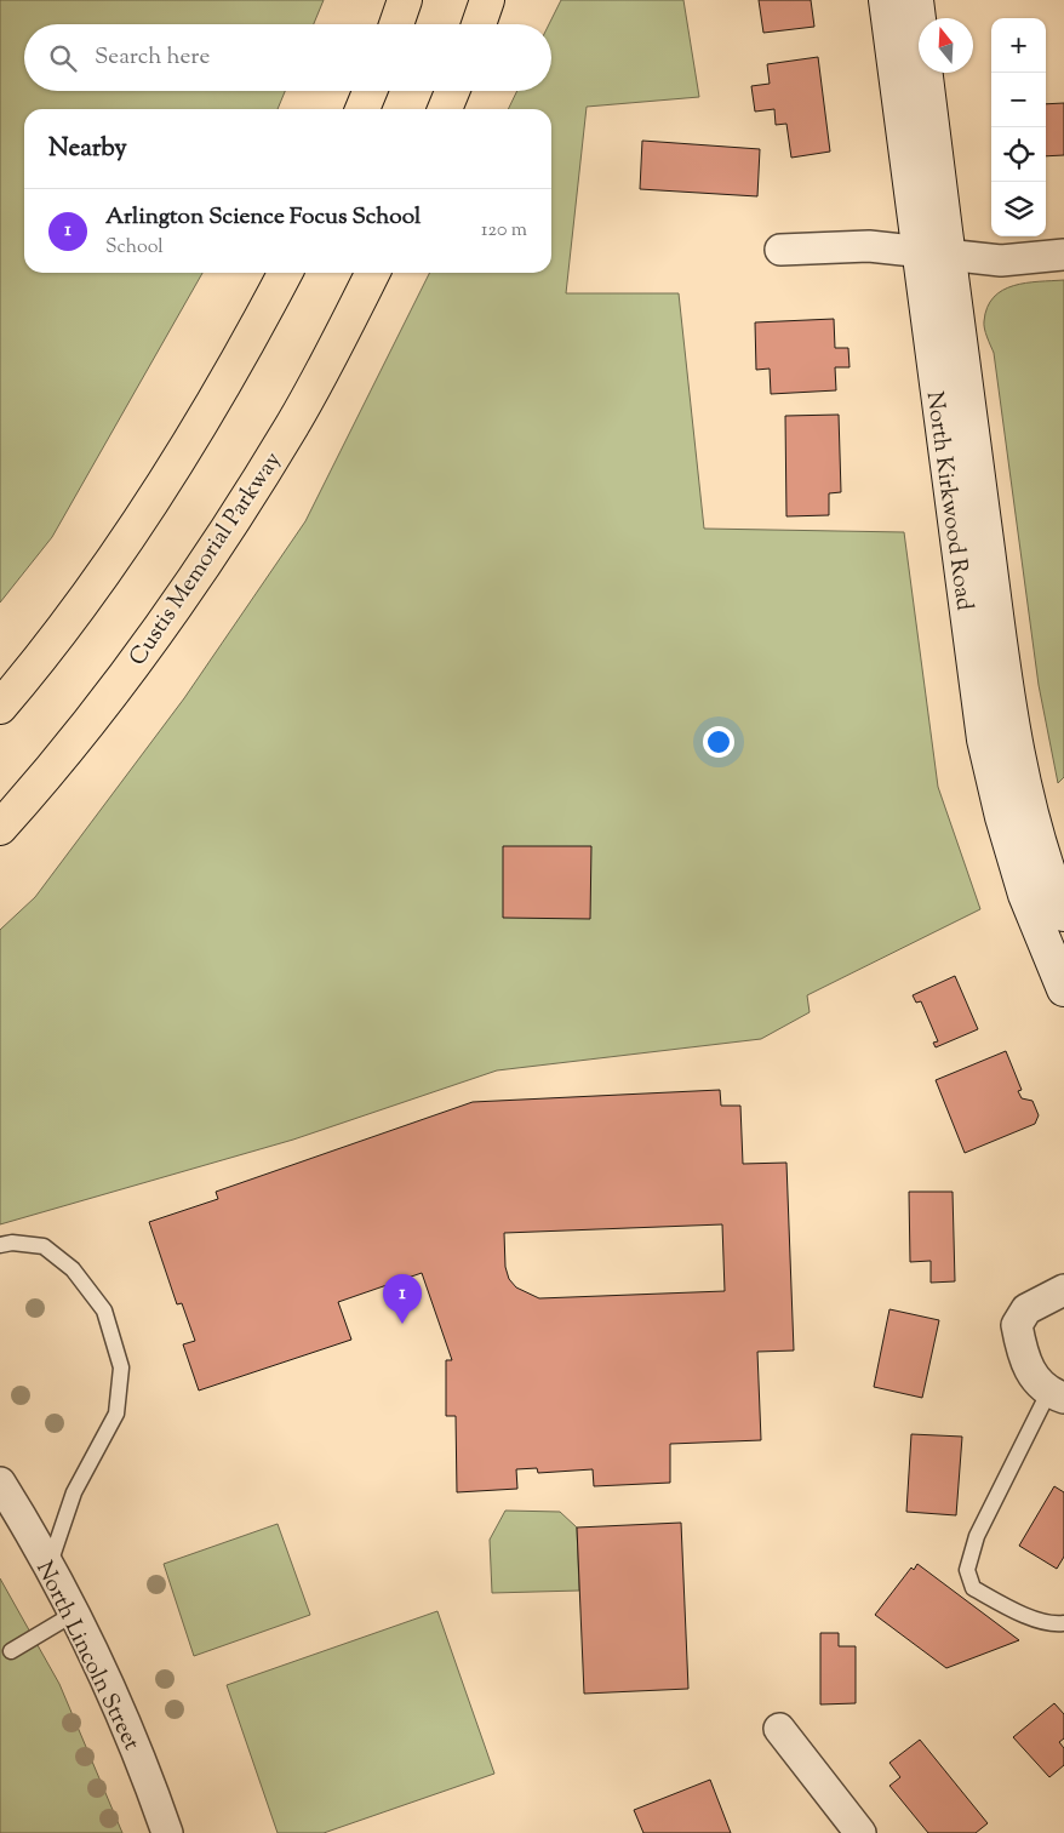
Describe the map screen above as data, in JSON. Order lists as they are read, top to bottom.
{
  "streets": {
    "highway": ["Custis Memorial Parkway"],
    "main road": ["North Kirkwood Road"],
    "street": ["North Lincoln Street"]
  },
  "north": "top",
  "page": {
    "map_buttons": ["+", "−"],
    "search": "Search here",
    "heading": "Nearby",
    "list": [
      {
        "mark": "1",
        "name": "Arlington Science Focus School",
        "note": "School",
        "value": "120 m"
      }
    ],
    "pins": "1"
  }
}
